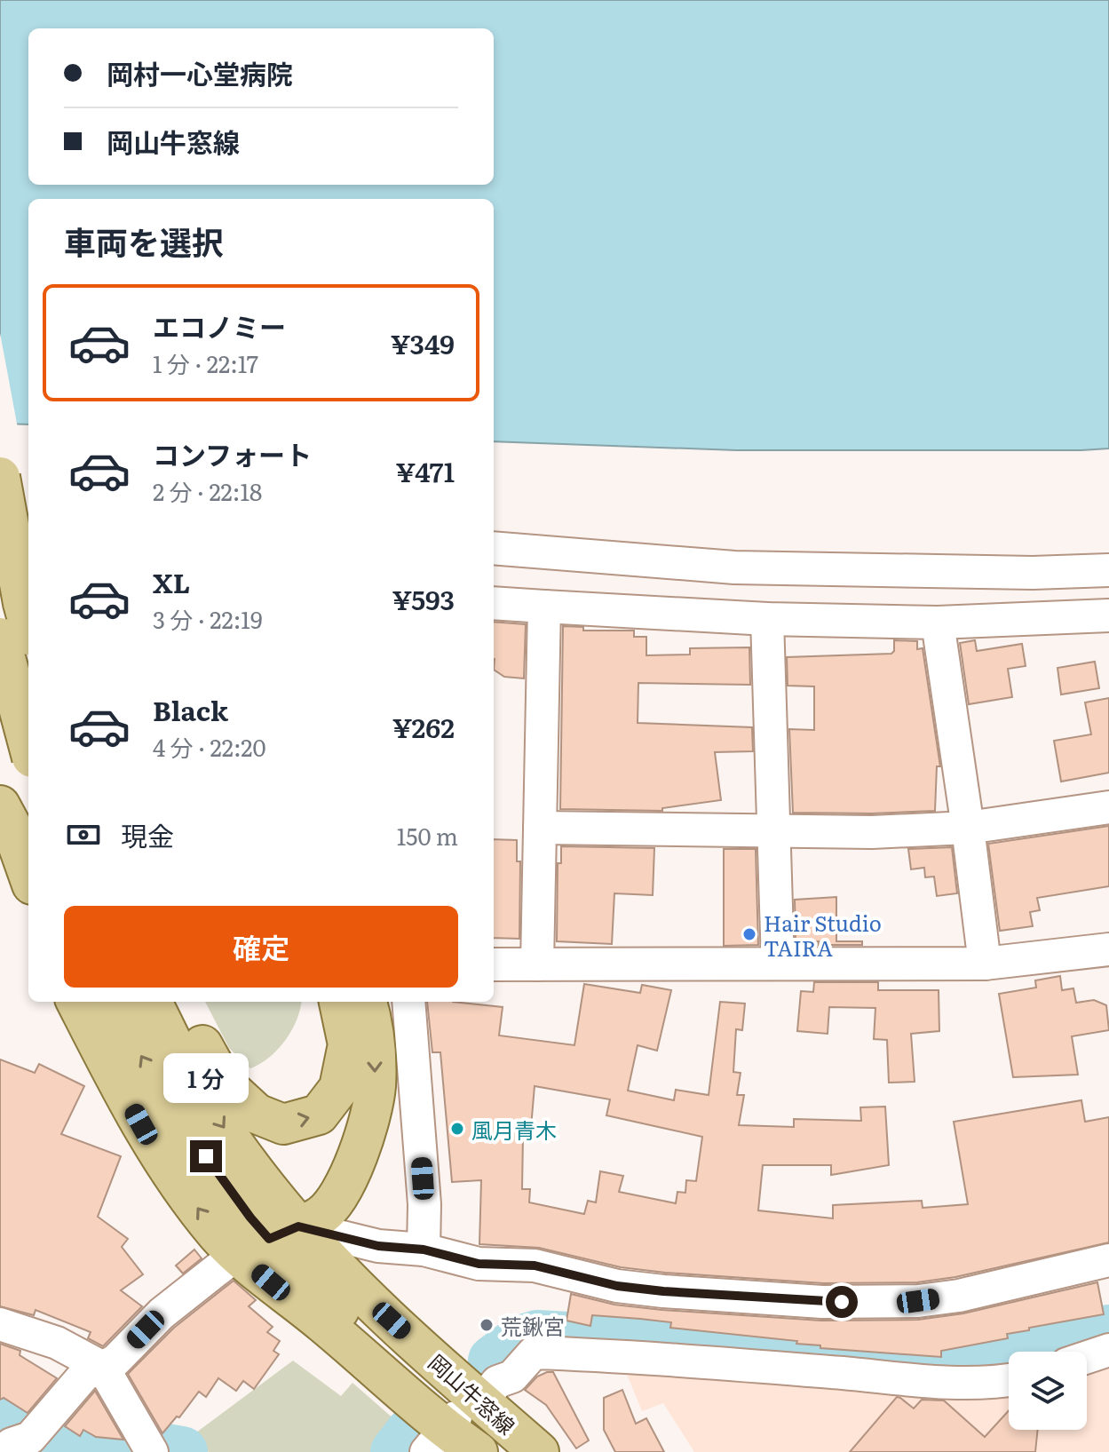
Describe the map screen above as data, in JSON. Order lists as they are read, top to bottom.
{
  "streets": {
    "main road": ["岡山牛窓線"]
  },
  "places": ["Hair Studio TAIRA", "風月青木", "荒鍬宮"],
  "page": {
    "banner": ["岡村一心堂病院", "岡山牛窓線"],
    "heading": "車両を選択",
    "list": [
      {
        "name": "エコノミー",
        "note": "1 分 · 22:17",
        "value": "¥349"
      },
      {
        "name": "コンフォート",
        "note": "2 分 · 22:18",
        "value": "¥471"
      },
      {
        "name": "XL",
        "note": "3 分 · 22:19",
        "value": "¥593"
      },
      {
        "name": "Black",
        "note": "4 分 · 22:20",
        "value": "¥262"
      }
    ],
    "pay": ["現金", "150 m"],
    "buttons": "確定",
    "bubble": "1 分"
  }
}
